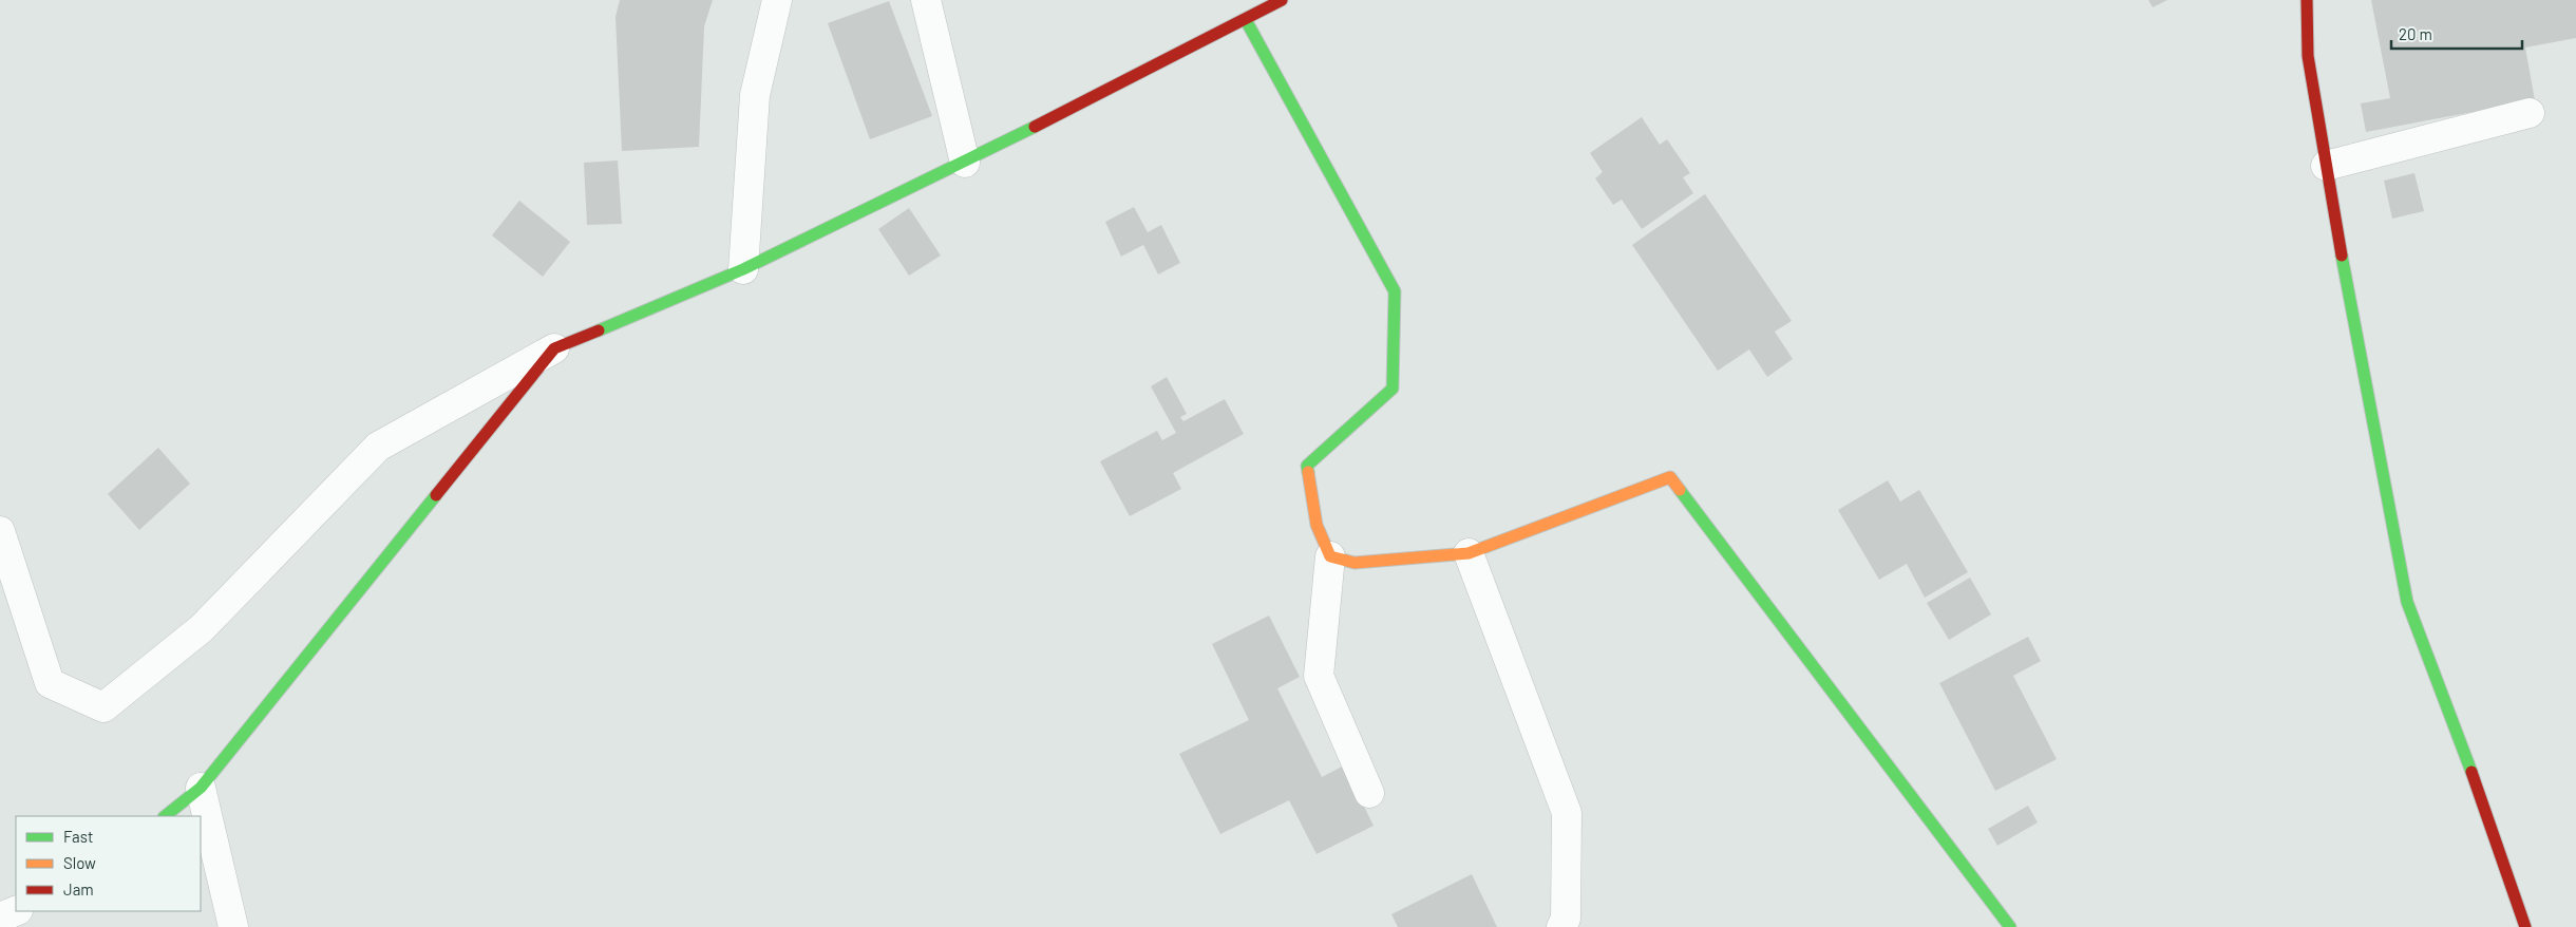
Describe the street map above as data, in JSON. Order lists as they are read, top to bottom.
{
  "legend": ["Fast", "Slow", "Jam"],
  "scale_bar": "20 m"
}
